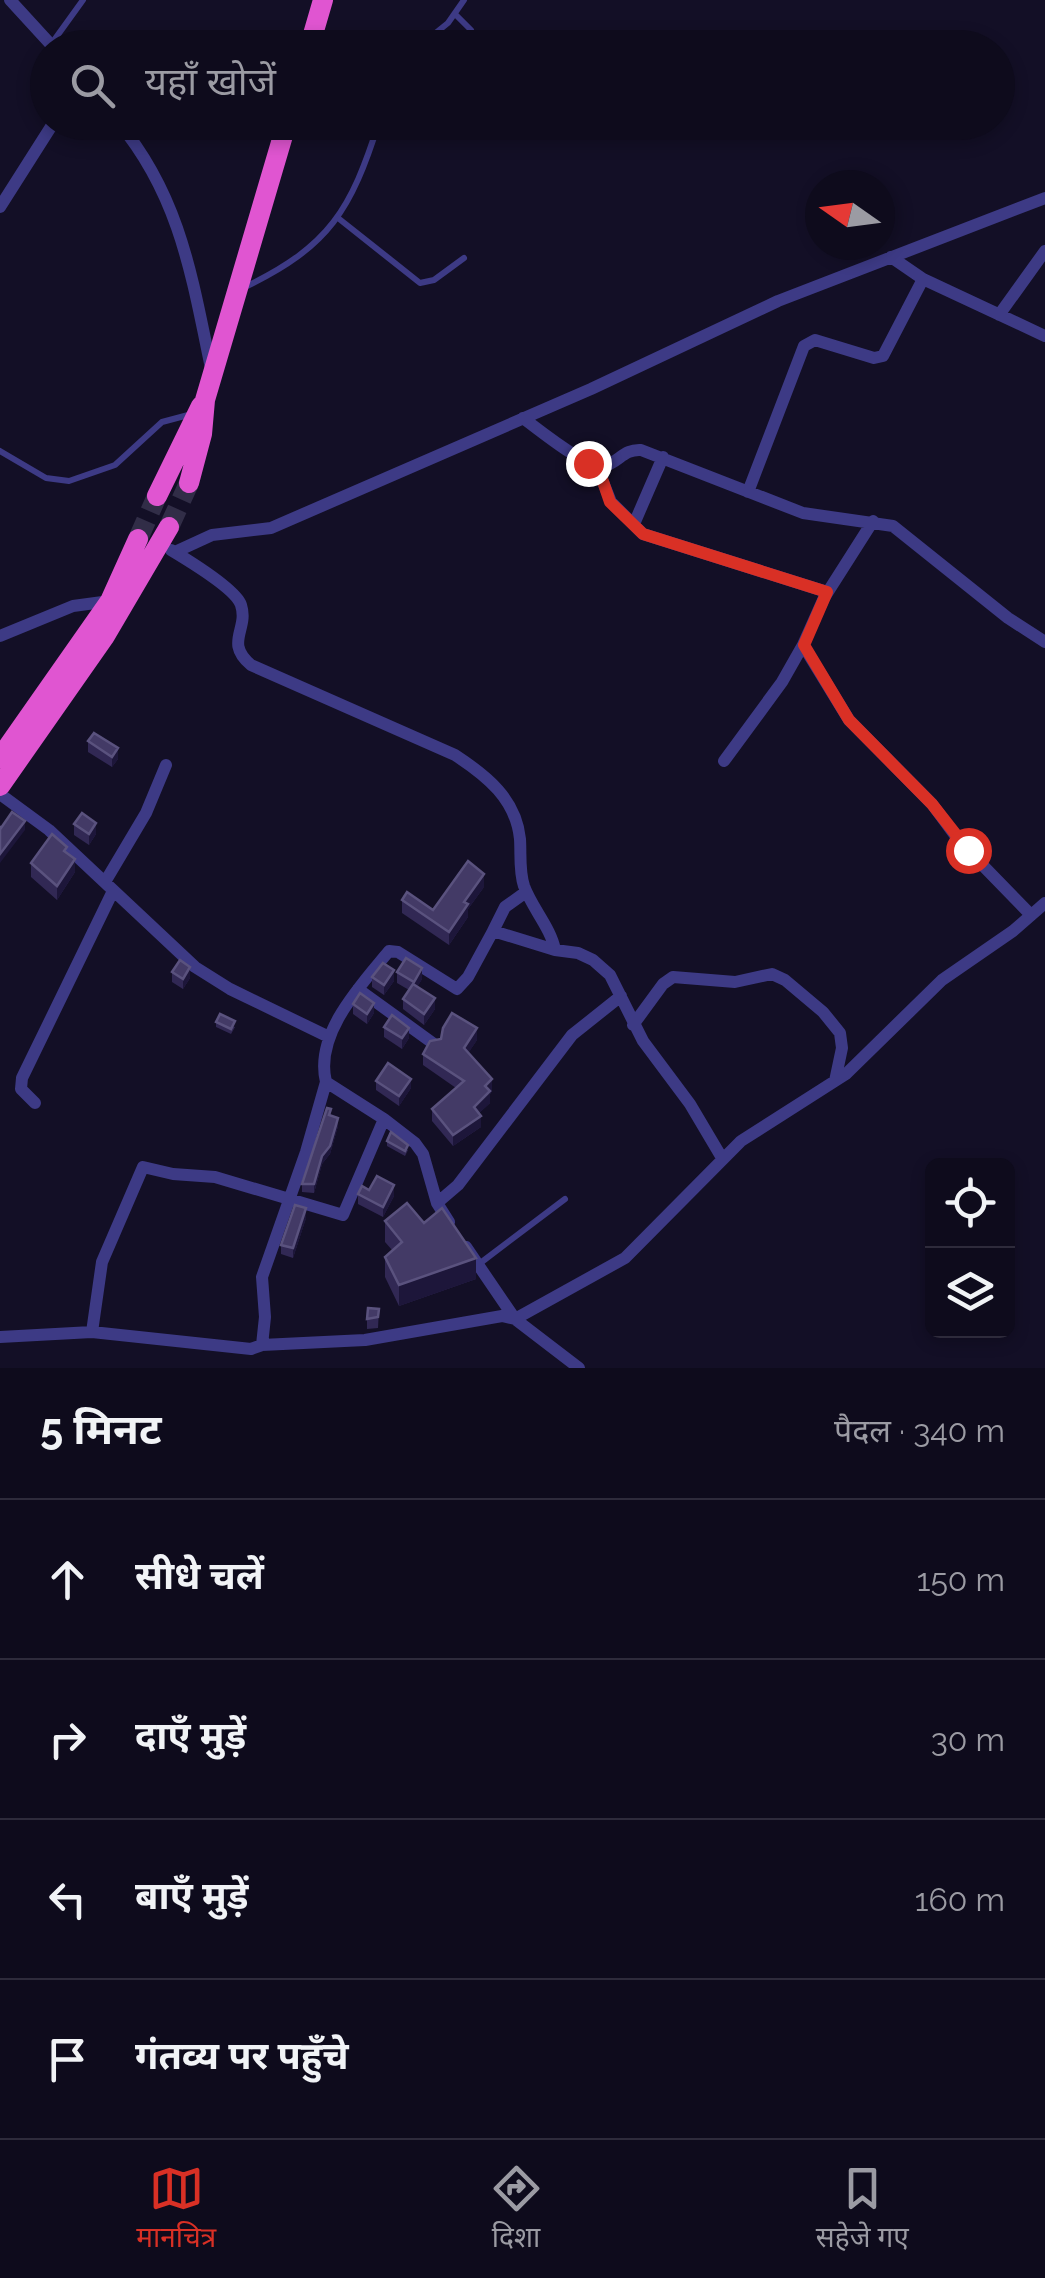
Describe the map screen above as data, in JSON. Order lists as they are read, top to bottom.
{
  "north": "left",
  "page": {
    "search": "यहाँ खोजें",
    "heading": ["5 मिनट", "पैदल · 340 m"],
    "list": [
      ["सीधे चलें", "150 m"],
      ["दाएँ मुड़ें", "30 m"],
      ["बाएँ मुड़ें", "160 m"],
      "गंतव्य पर पहुँचे"
    ],
    "nav": ["मानचित्र", "दिशा", "सहेजे गए"]
  }
}
